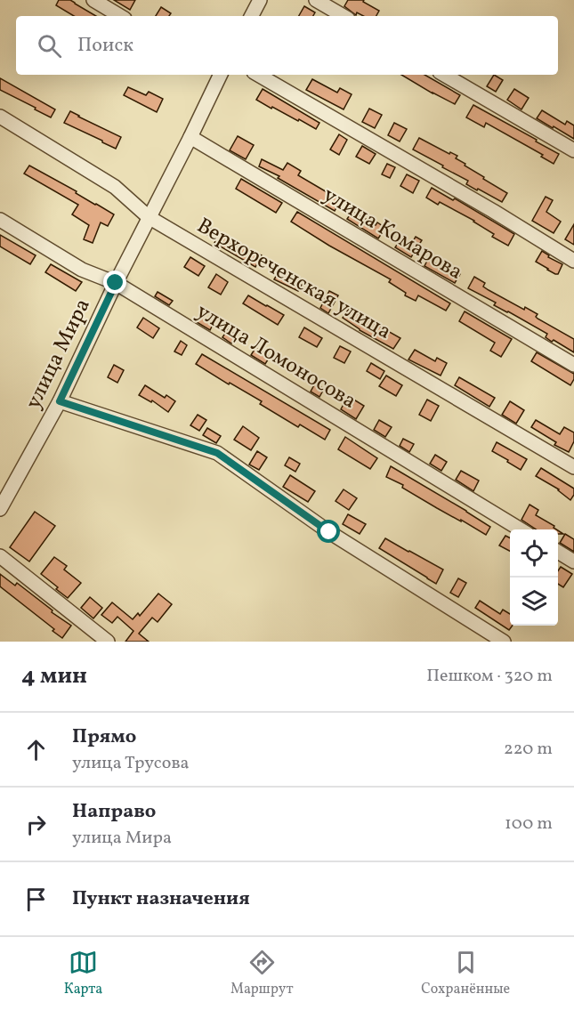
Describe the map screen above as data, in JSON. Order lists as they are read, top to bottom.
{
  "streets": {
    "street": [
      "улица Комарова",
      "Верхореченская улица",
      "улица Мира",
      "улица Ломоносова"
    ]
  },
  "crossings": [
    ["улица Комарова", "улица Мира"],
    ["Верхореченская улица", "улица Мира"],
    ["улица Мира", "улица Ломоносова"]
  ],
  "page": {
    "search": "Поиск",
    "heading": ["4 мин", "Пешком · 320 m"],
    "list": [
      ["Прямо", "улица Трусова", "220 m"],
      ["Направо", "улица Мира", "100 m"],
      "Пункт назначения"
    ],
    "nav": ["Карта", "Маршрут", "Сохранённые"]
  }
}
